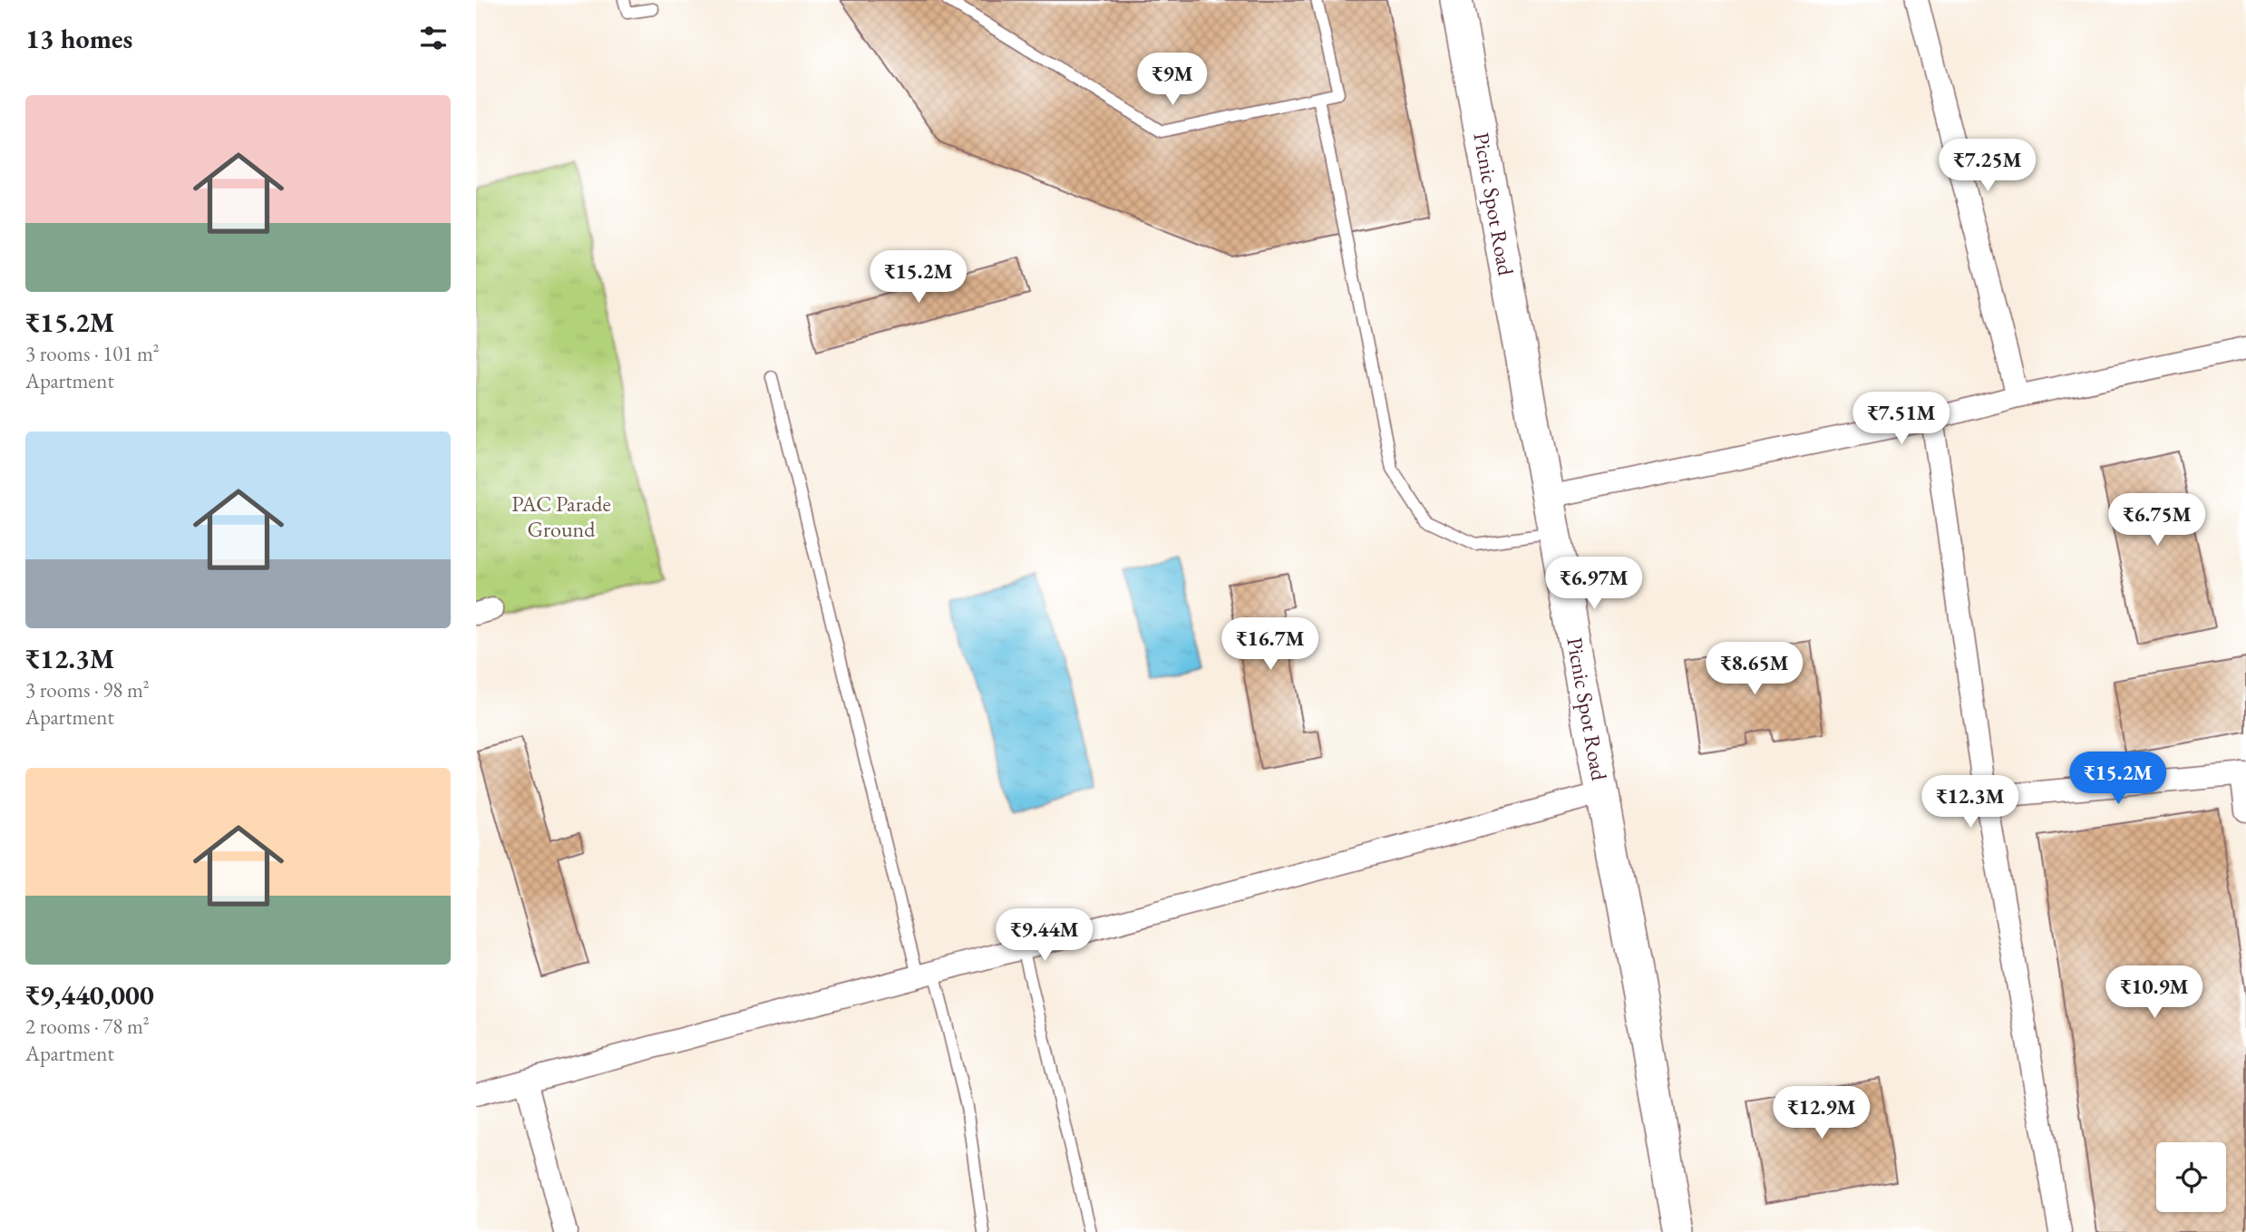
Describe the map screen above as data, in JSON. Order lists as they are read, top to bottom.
{
  "streets": {
    "street": ["Picnic Spot Road"]
  },
  "parks": ["PAC Parade Ground"],
  "page": {
    "heading": "13 homes",
    "price": [
      "₹9M",
      "₹7.25M",
      "₹15.2M",
      "₹7.51M",
      "₹6.75M",
      "₹6.97M",
      "₹16.7M",
      "₹8.65M",
      "₹15.2M",
      "₹12.3M",
      "₹9.44M",
      "₹10.9M",
      "₹12.9M"
    ],
    "list": [
      {
        "name": "₹15.2M",
        "note": "3 rooms · 101 m² · Apartment"
      },
      {
        "name": "₹12.3M",
        "note": "3 rooms · 98 m² · Apartment"
      },
      {
        "name": "₹9,440,000",
        "note": "2 rooms · 78 m² · Apartment"
      }
    ]
  }
}
